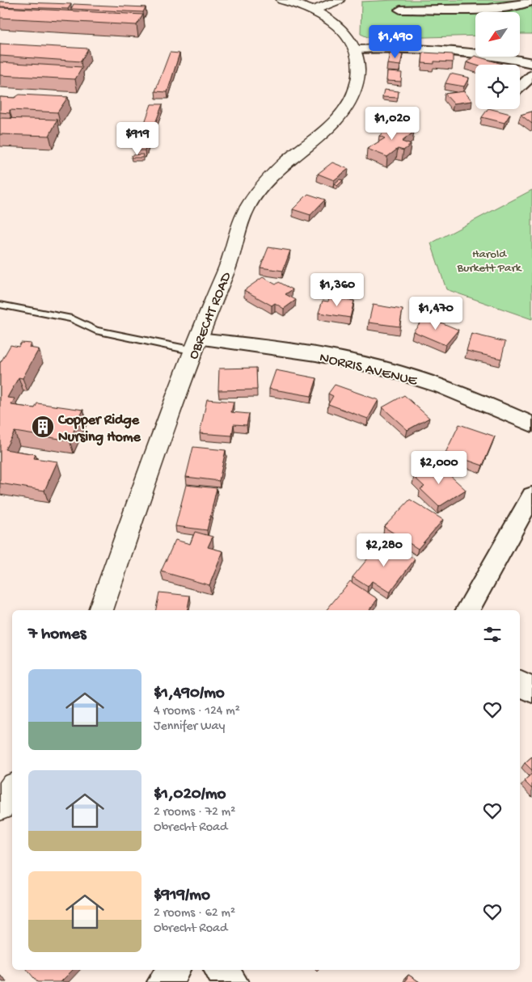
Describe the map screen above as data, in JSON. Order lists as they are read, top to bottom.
{
  "streets": {
    "street": ["OBRECHT ROAD", "NORRIS AVENUE"]
  },
  "crossings": [
    ["OBRECHT ROAD", "NORRIS AVENUE"]
  ],
  "parks": ["Harold Burkett Park"],
  "places": {
    "building": ["Copper Ridge Nursing Home"]
  },
  "north": "bottom left",
  "page": {
    "price": [
      "$1,490",
      "$1,020",
      "$919",
      "$1,360",
      "$1,470",
      "$2,000",
      "$2,280"
    ],
    "heading": "7 homes",
    "list": [
      {
        "name": "$1,490/mo",
        "note": "4 rooms · 124 m² · Jennifer Way"
      },
      {
        "name": "$1,020/mo",
        "note": "2 rooms · 72 m² · Obrecht Road"
      },
      {
        "name": "$919/mo",
        "note": "2 rooms · 62 m² · Obrecht Road"
      }
    ]
  }
}
